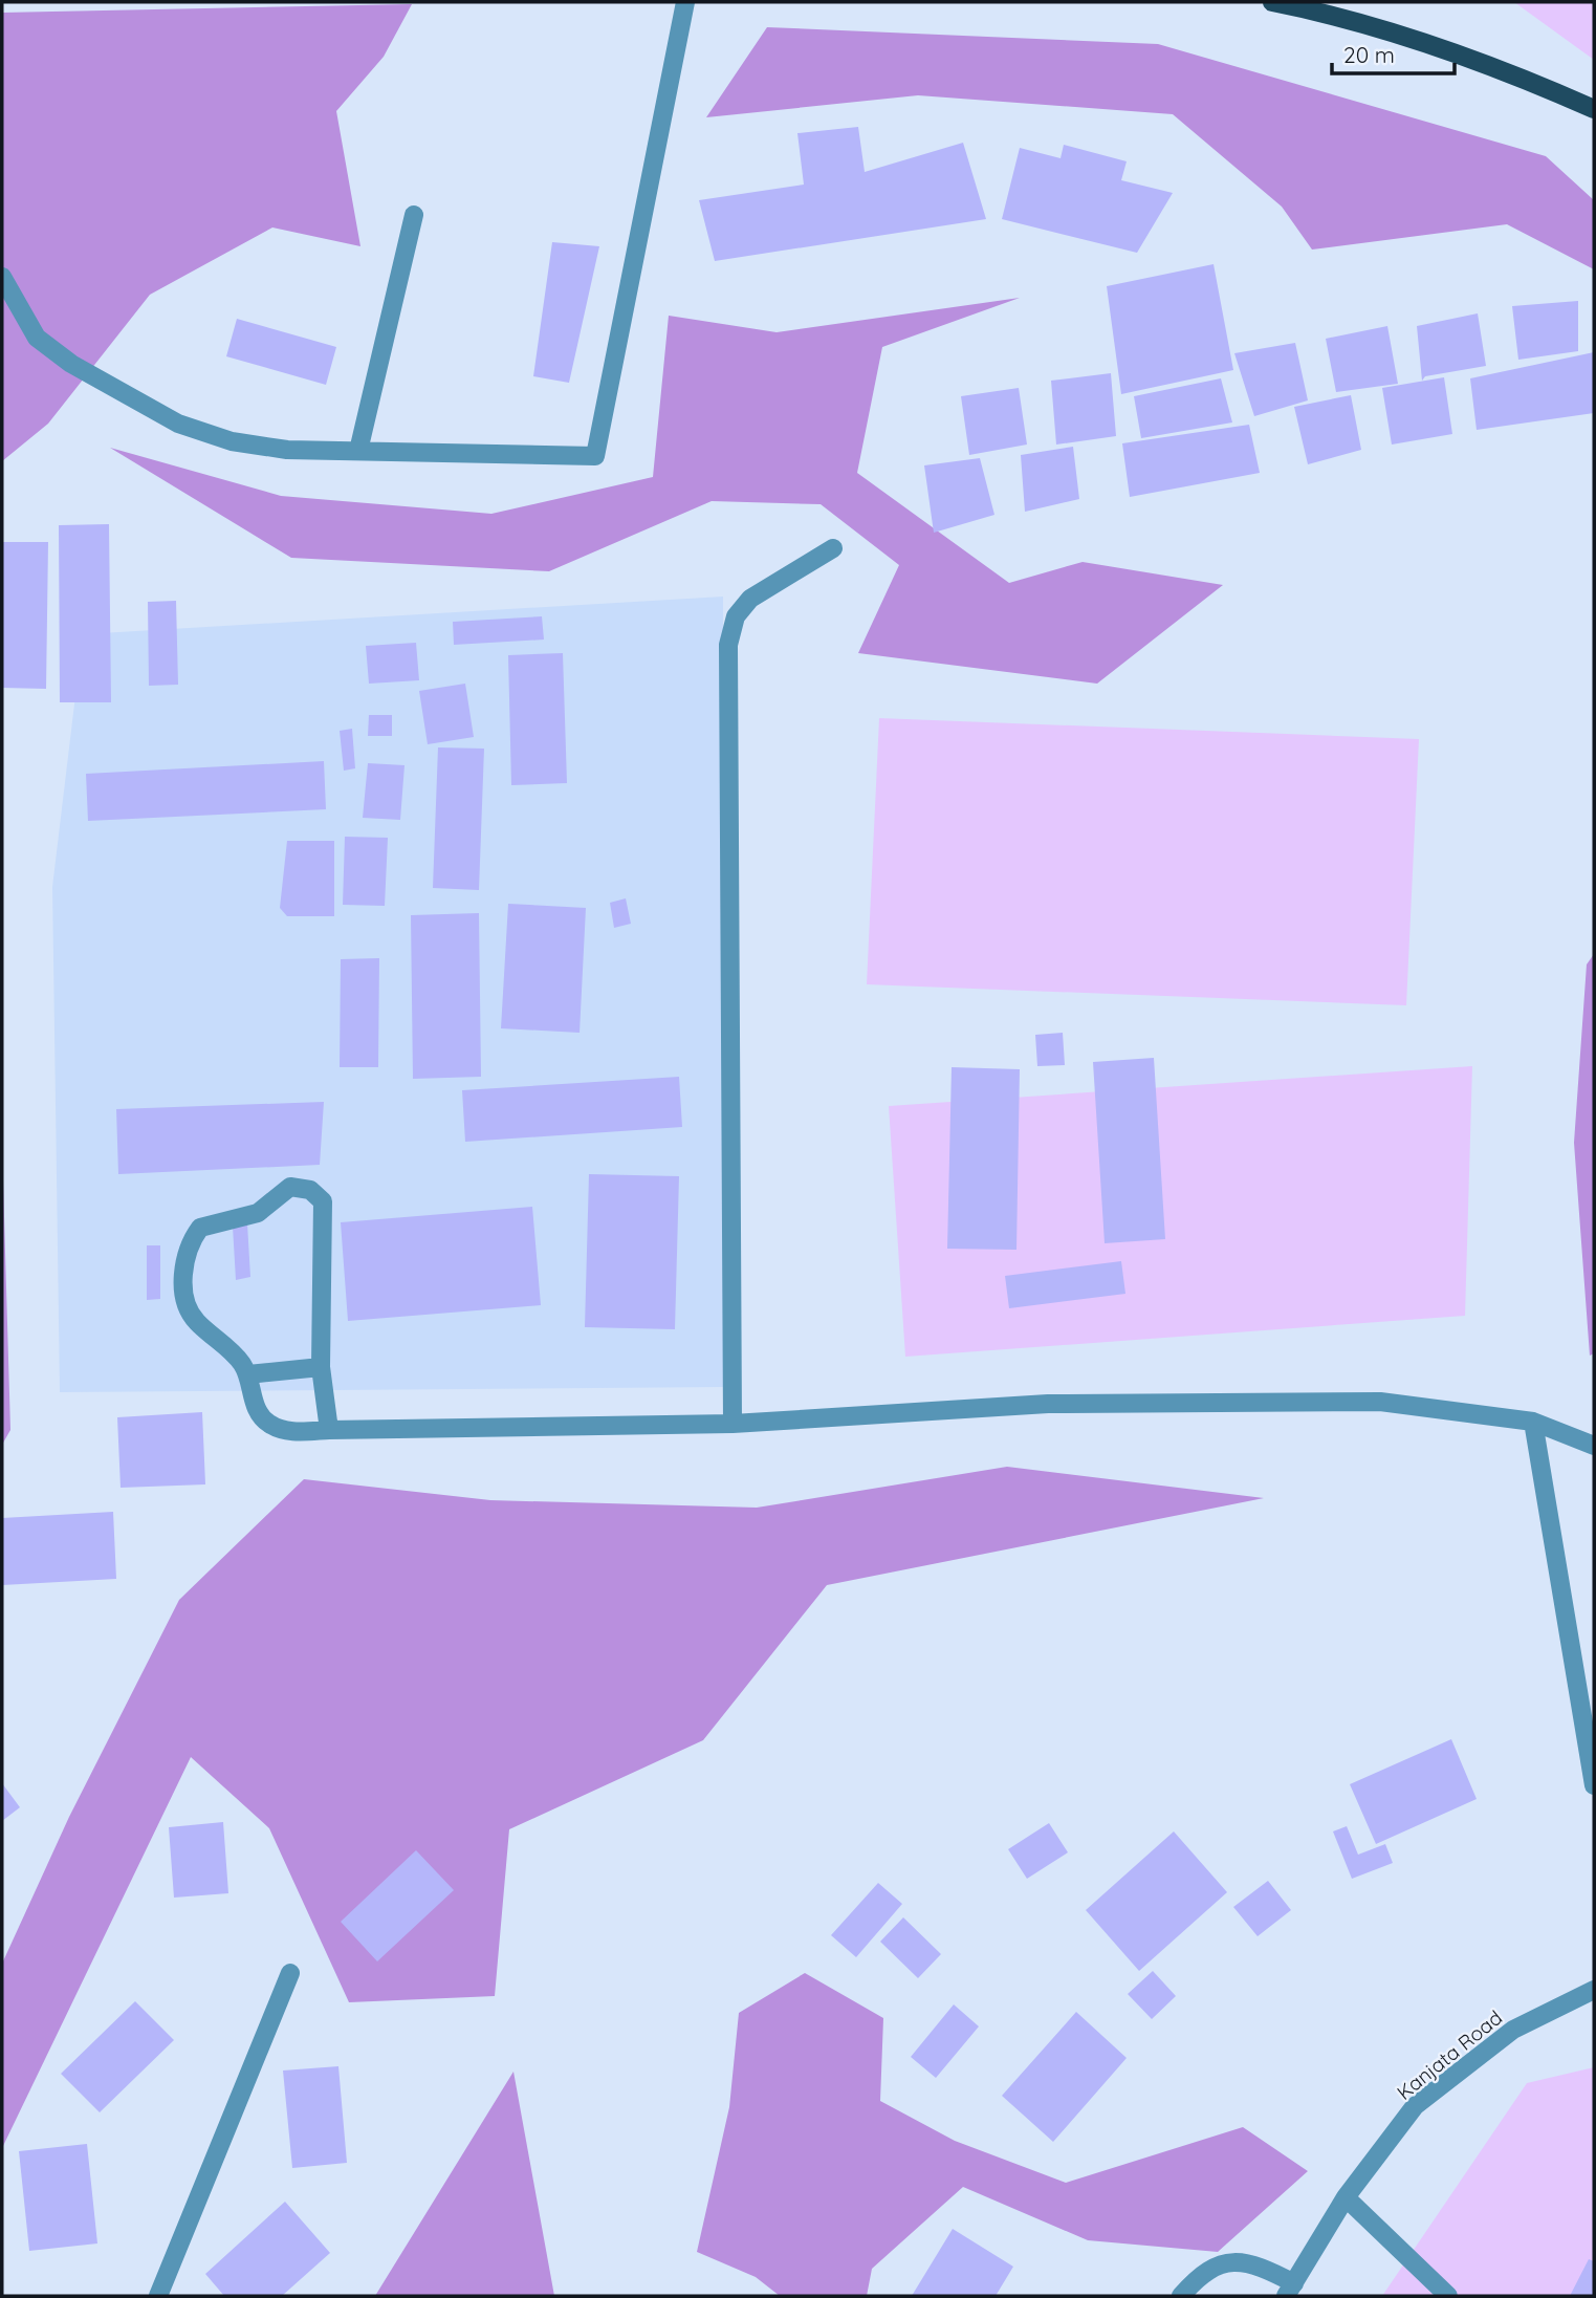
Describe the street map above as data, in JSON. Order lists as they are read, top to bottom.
{
  "streets": {
    "street": ["Kanjata Road"]
  },
  "scale_bar": "20 m"
}
